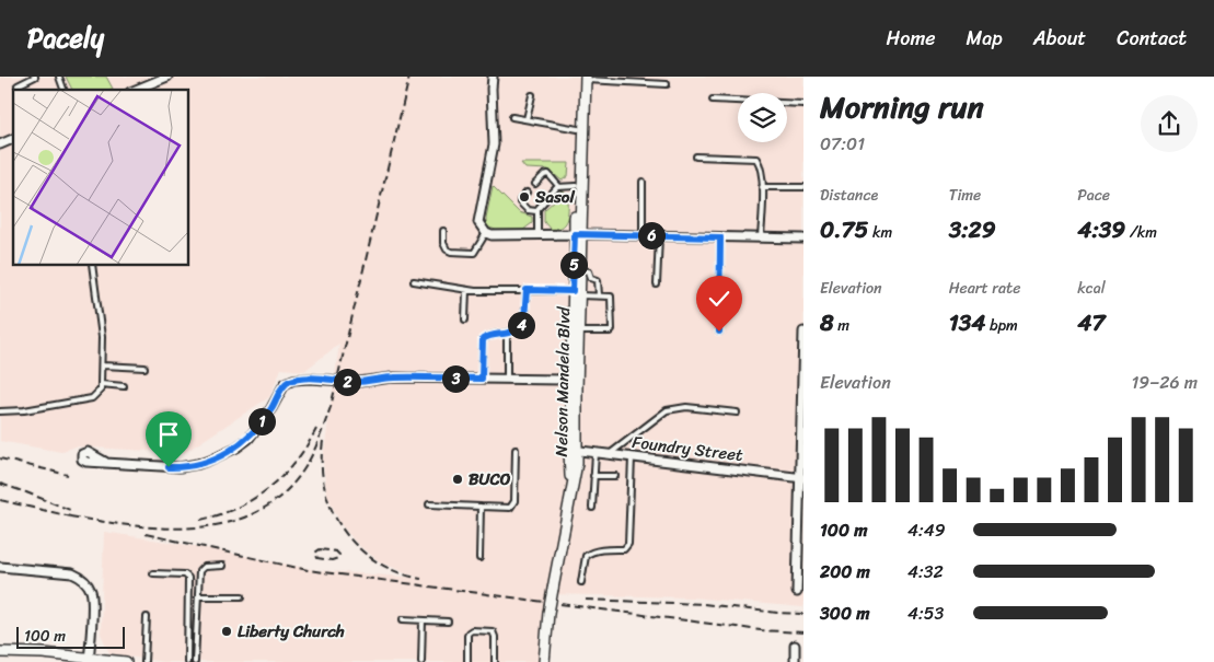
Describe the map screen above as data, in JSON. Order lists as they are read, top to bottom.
{
  "streets": {
    "street": ["Nelson Mandela Blvd", "Foundry Street"]
  },
  "crossings": [
    ["Nelson Mandela Blvd", "Foundry Street"]
  ],
  "places": ["Sasol", "BUCO", "Liberty Church"],
  "scale_bar": "100 m",
  "page": {
    "header": "Pacely",
    "nav": [
      "Home",
      "Map",
      "About",
      "Contact"
    ],
    "heading": ["Morning run", "07:01"],
    "stats": [
      ["Distance", "0.75 km"],
      ["Time", "3:29"],
      ["Pace", "4:39 /km"],
      ["Elevation", "8 m"],
      ["Heart rate", "134 bpm"],
      ["kcal", "47"]
    ],
    "pins": [
      "6",
      "5",
      "4",
      "3",
      "2",
      "1"
    ],
    "chart": ["Elevation", "19–26 m"],
    "list": [
      {
        "name": "100 m",
        "note": "4:49"
      },
      {
        "name": "200 m",
        "note": "4:32"
      },
      {
        "name": "300 m",
        "note": "4:53"
      }
    ],
    "scale": "100 m"
  }
}
